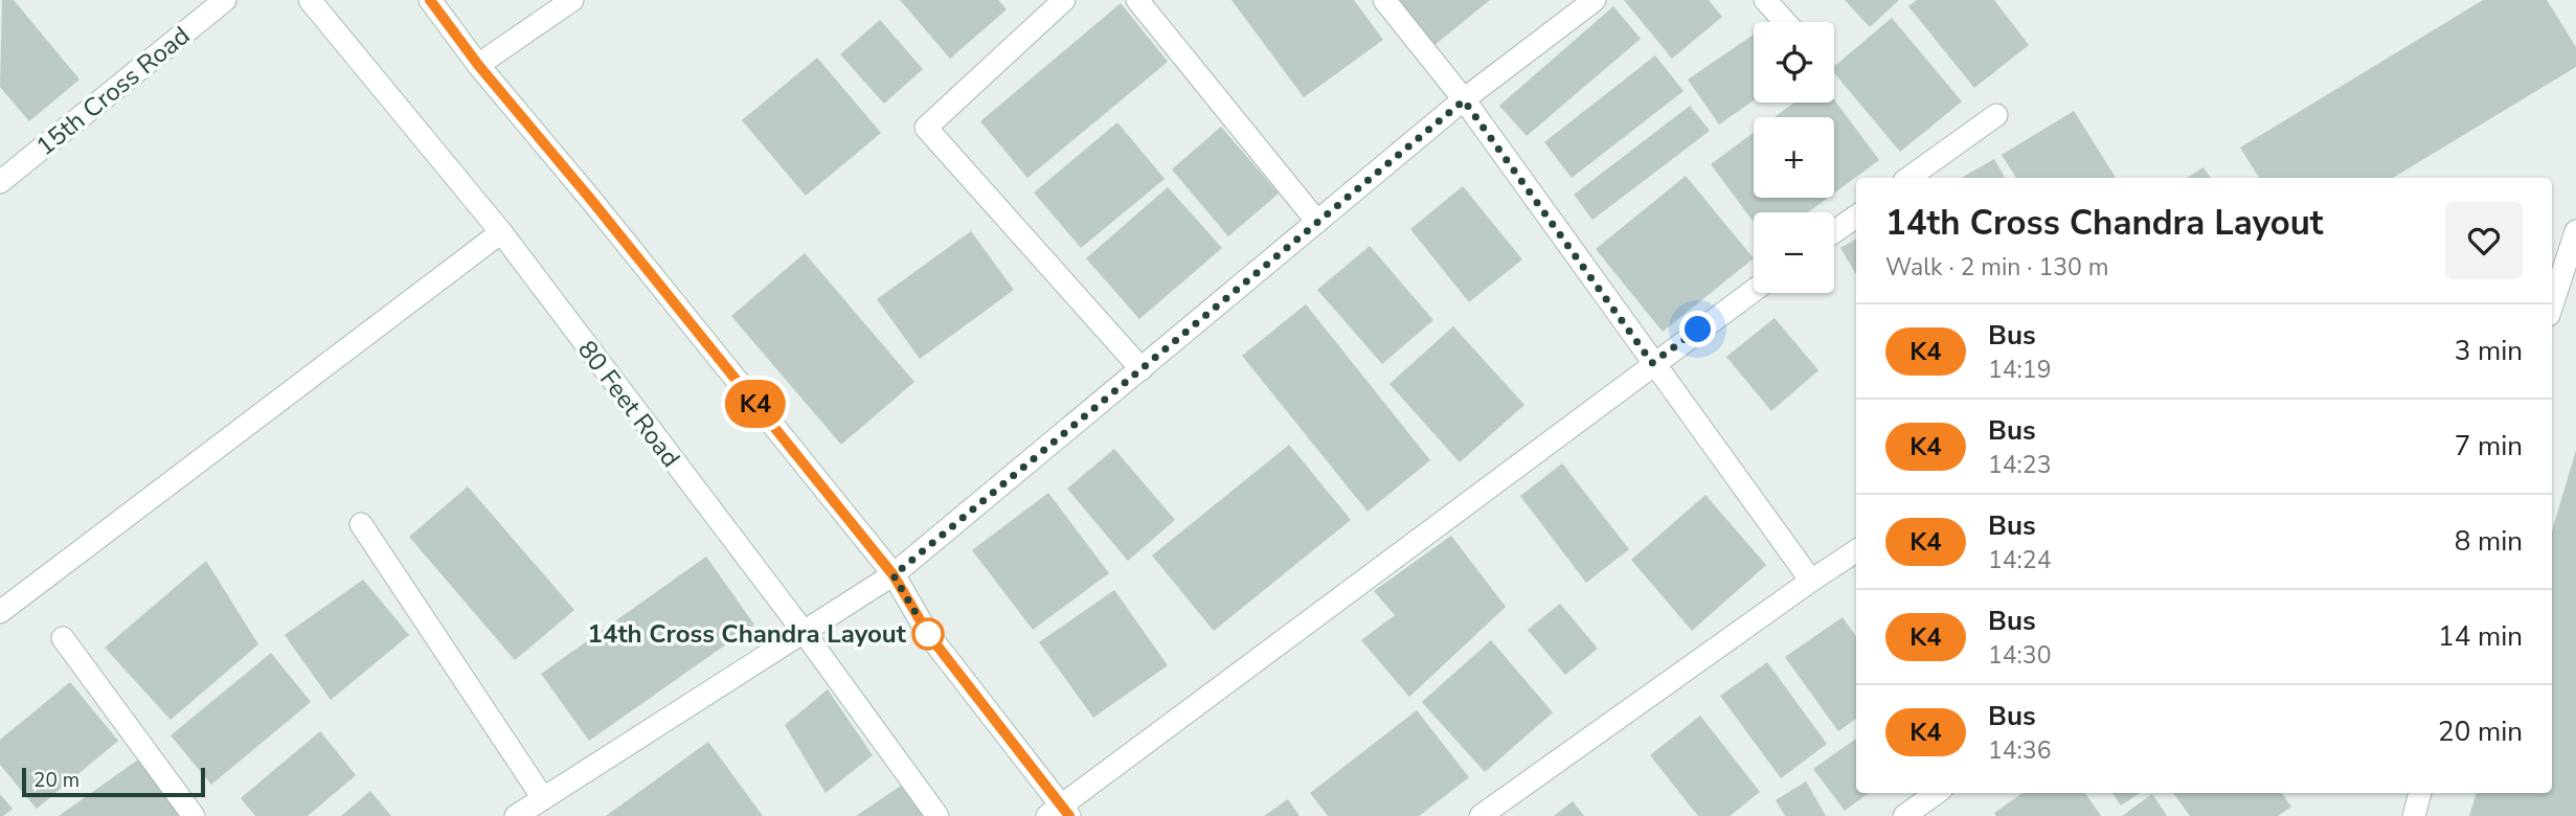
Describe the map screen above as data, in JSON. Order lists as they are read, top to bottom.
{
  "streets": {
    "street": ["15th Cross Road", "80 Feet Road"]
  },
  "places": ["14th Cross Chandra Layout"],
  "lines": ["bus line K4"],
  "scale_bar": "20 m",
  "page": {
    "on_map": "K4",
    "map_buttons": ["+", "−"],
    "heading": ["14th Cross Chandra Layout", "Walk · 2 min · 130 m"],
    "list": [
      {
        "mark": "K4",
        "name": "Bus",
        "note": "14:19",
        "value": "3 min"
      },
      {
        "mark": "K4",
        "name": "Bus",
        "note": "14:23",
        "value": "7 min"
      },
      {
        "mark": "K4",
        "name": "Bus",
        "note": "14:24",
        "value": "8 min"
      },
      {
        "mark": "K4",
        "name": "Bus",
        "note": "14:30",
        "value": "14 min"
      },
      {
        "mark": "K4",
        "name": "Bus",
        "note": "14:36",
        "value": "20 min"
      }
    ],
    "scale": "20 m"
  }
}
